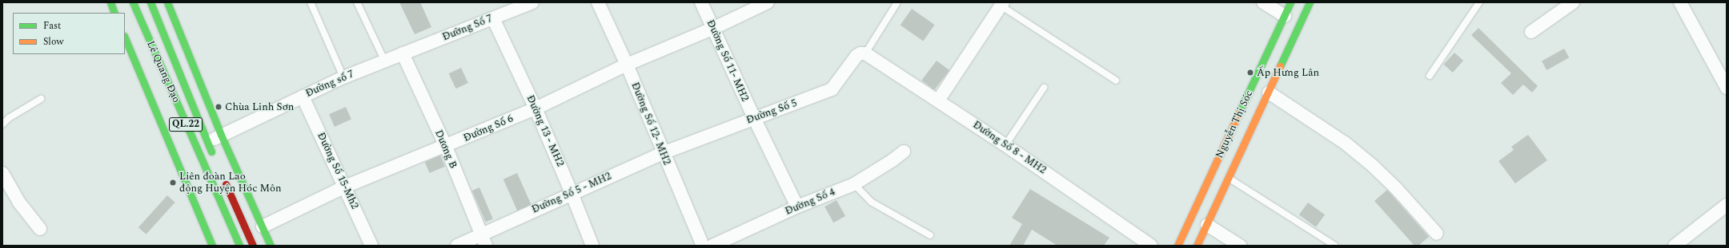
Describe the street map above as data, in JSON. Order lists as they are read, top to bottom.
{
  "streets": {
    "main road": ["Lê Quang Đạo", "QL.22", "Nguyễn Thị Sóc"],
    "street": [
      "Đường Số 7",
      "Đường Số 11- MH2",
      "Đường số 7",
      "Đường Số 5",
      "Đường Số 12- MH2",
      "Đường Số 6",
      "Đường 13 - MH2",
      "Đường Số 8 - MH2",
      "Dương B",
      "Đường Số 15-Mh2",
      "Đường Số 5 - MH2",
      "Đường Số 4"
    ]
  },
  "crossings": [
    ["Đường Số 7", "Đường số 7"],
    ["Đường Số 7", "Đường 13 - MH2"],
    ["Đường Số 7", "Dương B"],
    ["Đường Số 11- MH2", "Đường Số 5"],
    ["Đường Số 11- MH2", "Đường Số 6"],
    ["Lê Quang Đạo", "Đường số 7"],
    ["Đường số 7", "QL.22"],
    ["Đường số 7", "Dương B"],
    ["Đường số 7", "Đường Số 15-Mh2"],
    ["Đường Số 5", "Đường Số 12- MH2"],
    ["Đường Số 5", "Đường Số 8 - MH2"],
    ["Đường Số 5", "Đường Số 5 - MH2"],
    ["Đường Số 12- MH2", "Đường Số 6"],
    ["Đường Số 12- MH2", "Đường Số 5 - MH2"],
    ["QL.22", "Đường Số 6"],
    ["Đường Số 6", "Đường 13 - MH2"],
    ["Đường Số 6", "Dương B"],
    ["Đường Số 6", "Đường Số 15-Mh2"],
    ["Đường 13 - MH2", "Đường Số 5 - MH2"],
    ["Dương B", "Đường Số 5 - MH2"]
  ],
  "places": ["Ấp Hưng Lân", "Chùa Linh Sơn", "Liên đoàn Lao động Huyện Hóc Môn"],
  "legend": ["Fast", "Slow"]
}
